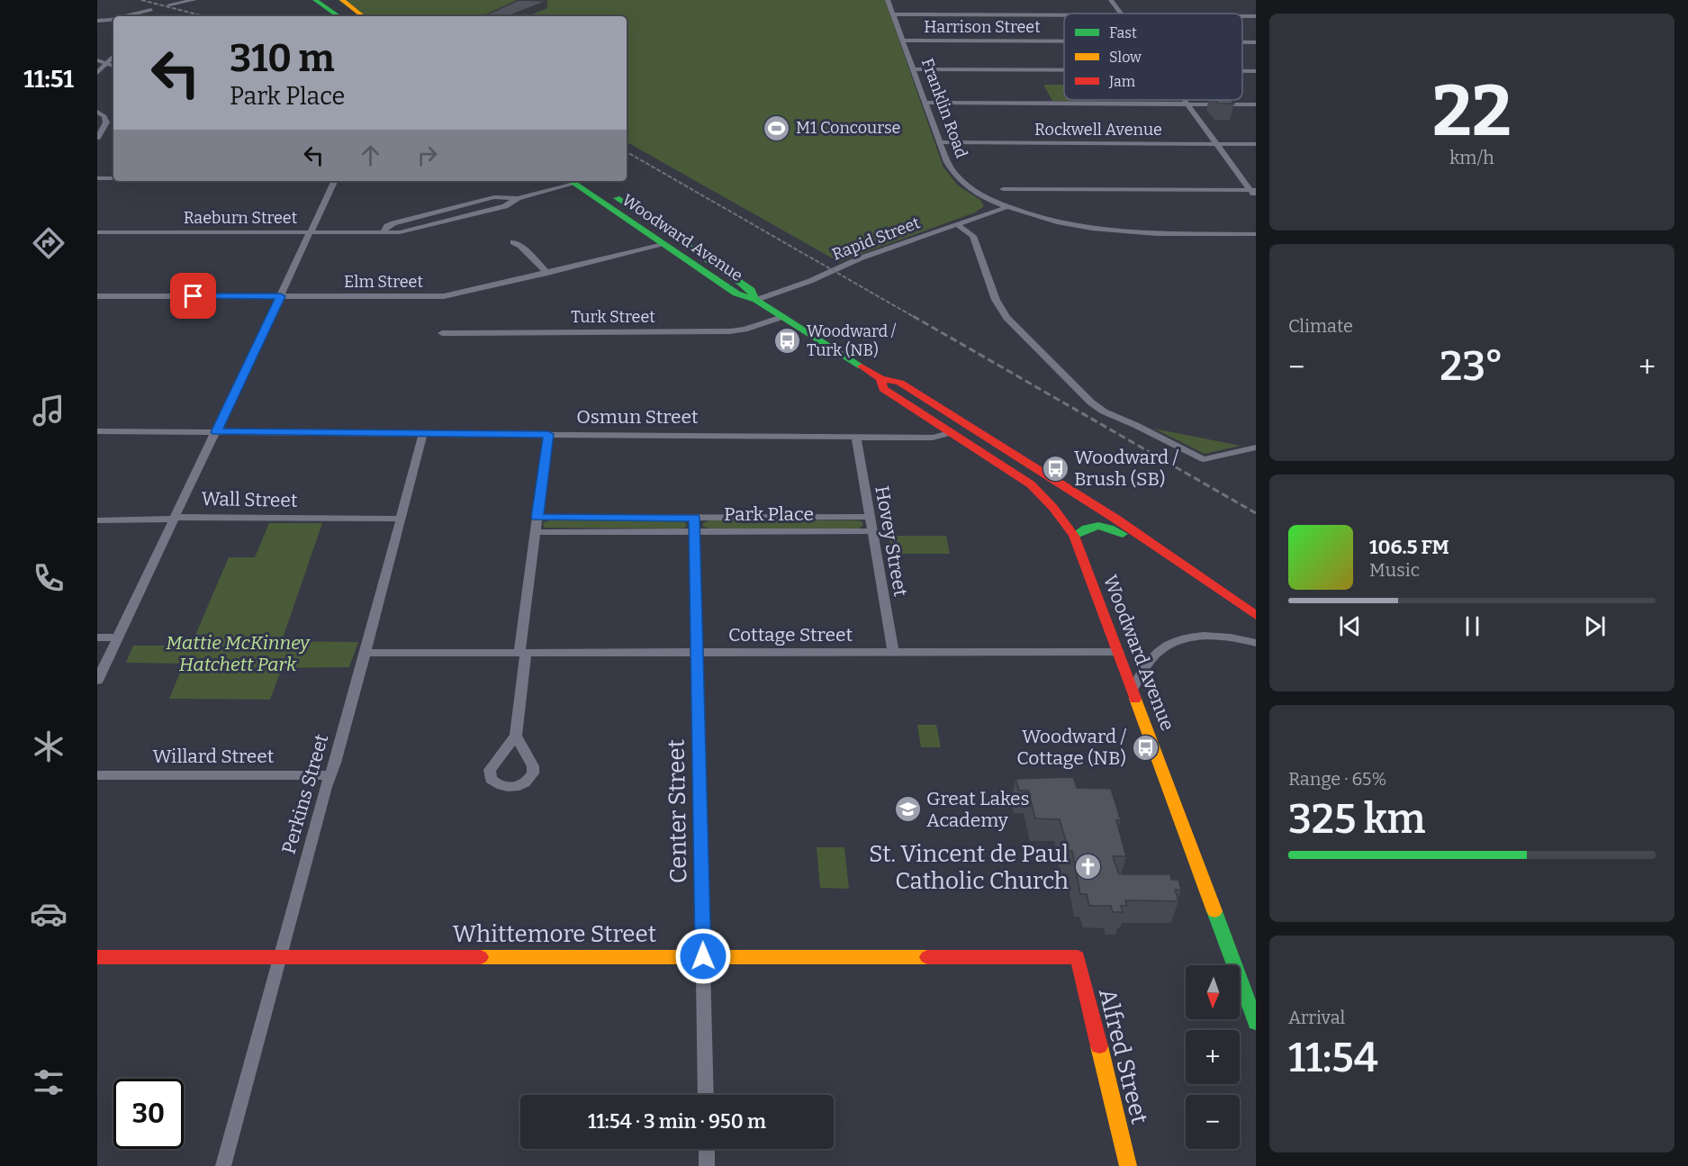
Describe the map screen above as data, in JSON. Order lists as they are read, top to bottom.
{
  "streets": {
    "main road": ["Woodward Avenue", "Whittemore Street", "Alfred Street"],
    "street": [
      "Harrison Street",
      "Franklin Road",
      "Rockwell Avenue",
      "Raeburn Street",
      "Rapid Street",
      "Elm Street",
      "Turk Street",
      "Osmun Street",
      "Wall Street",
      "Park Place",
      "Hovey Street",
      "Cottage Street",
      "Willard Street",
      "Perkins Street",
      "Center Street"
    ]
  },
  "crossings": [
    ["Harrison Street", "Franklin Road"],
    ["Franklin Road", "Rockwell Avenue"],
    ["Franklin Road", "Rapid Street"],
    ["Raeburn Street", "Woodward Avenue"],
    ["Woodward Avenue", "Rapid Street"],
    ["Woodward Avenue", "Elm Street"],
    ["Woodward Avenue", "Turk Street"],
    ["Woodward Avenue", "Osmun Street"],
    ["Woodward Avenue", "Cottage Street"],
    ["Osmun Street", "Hovey Street"],
    ["Osmun Street", "Perkins Street"],
    ["Wall Street", "Perkins Street"],
    ["Park Place", "Hovey Street"],
    ["Park Place", "Center Street"],
    ["Hovey Street", "Cottage Street"],
    ["Cottage Street", "Perkins Street"],
    ["Cottage Street", "Center Street"],
    ["Willard Street", "Perkins Street"],
    ["Perkins Street", "Whittemore Street"],
    ["Center Street", "Whittemore Street"],
    ["Whittemore Street", "Alfred Street"]
  ],
  "parks": ["Mattie McKinney Hatchett Park"],
  "places": {
    "sports": ["M1 Concourse"],
    "bus stop": ["Woodward / Turk (NB)", "Woodward / Brush (SB)", "Woodward / Cottage (NB)"],
    "school or university": ["Great Lakes Academy"],
    "church": ["St. Vincent de Paul Catholic Church"]
  },
  "legend": ["Fast", "Slow", "Jam"],
  "north": "bottom",
  "page": {
    "tabs": "11:51",
    "tile": [
      ["22", "km/h"],
      "Climate",
      ["Range · 65%", "325 km"],
      ["Arrival", "11:54"]
    ],
    "turn": ["310 m", "Park Place"],
    "heat": ["−", "23°", "+"],
    "song": ["106.5 FM", "Music"],
    "map_buttons": ["+", "−"],
    "limit": "30",
    "trip": "11:54 · 3 min · 950 m"
  }
}
